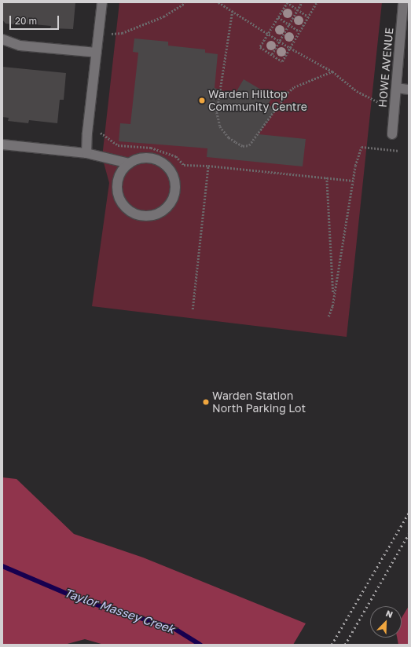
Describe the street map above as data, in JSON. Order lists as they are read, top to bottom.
{
  "streets": {
    "street": ["HOWE AVENUE"]
  },
  "water": ["Taylor Massey Creek"],
  "places": ["Warden Hilltop Community Centre", "Warden Station North Parking Lot"],
  "scale_bar": "20 m",
  "north": "top right"
}
